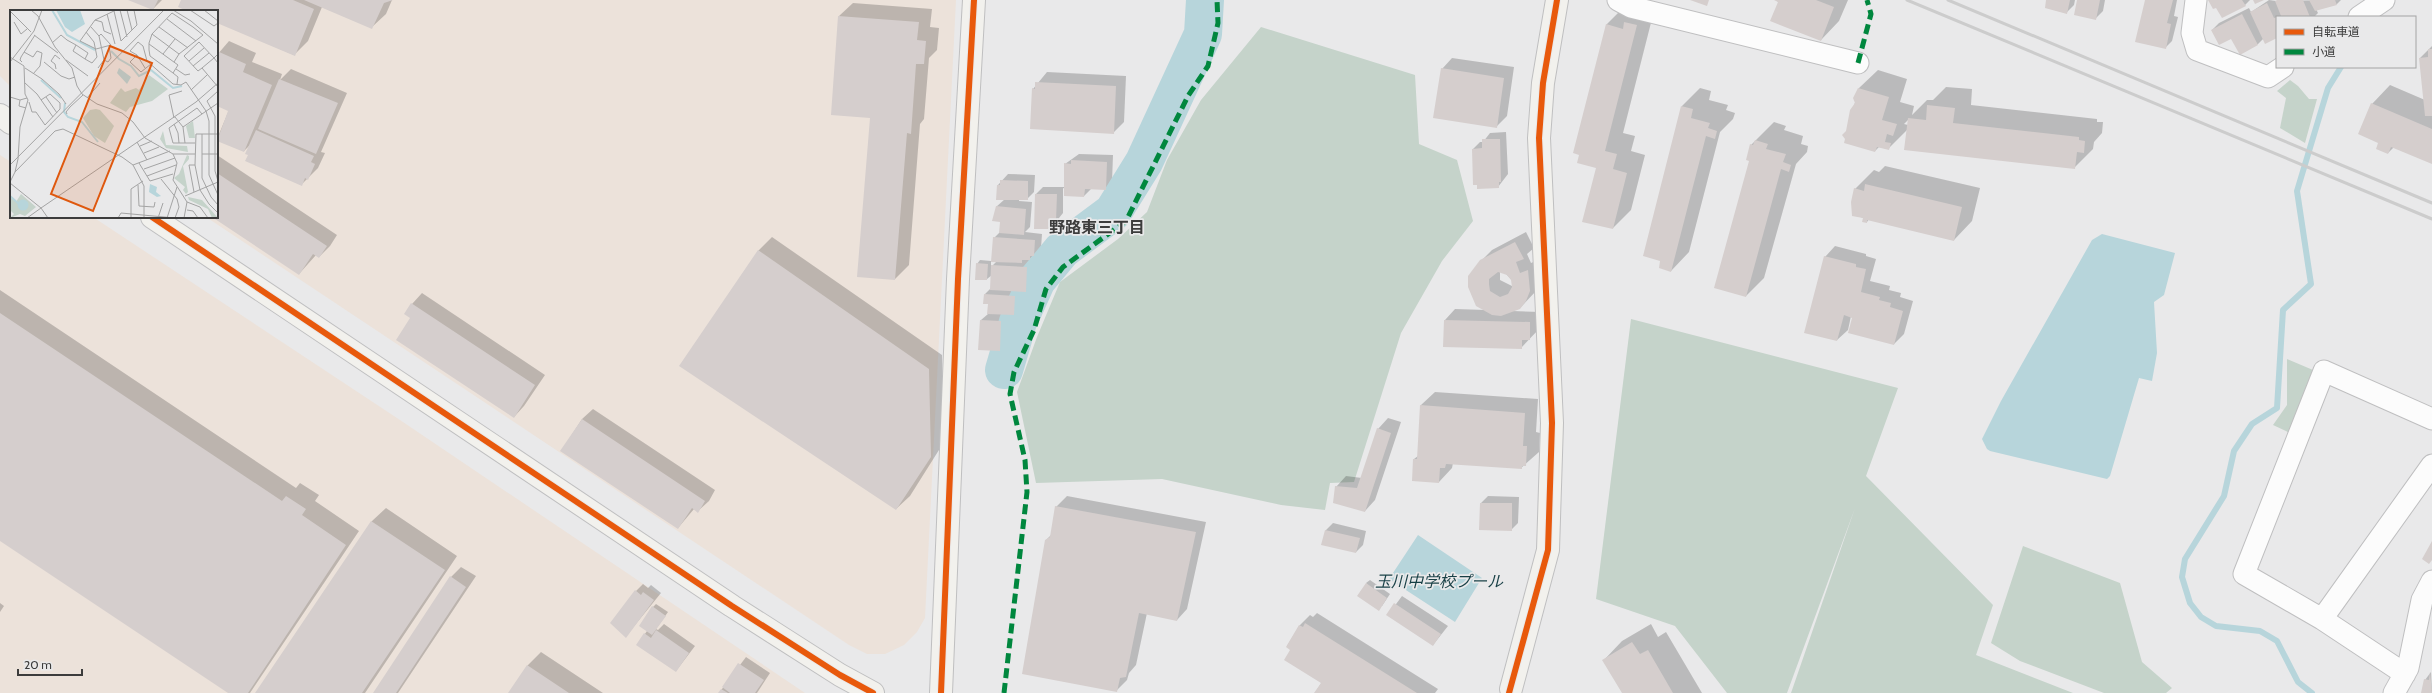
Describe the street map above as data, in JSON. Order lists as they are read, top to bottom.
{
  "districts": ["野路東三丁目"],
  "water": ["玉川中学校プール"],
  "legend": ["自転車道", "小道"],
  "scale_bar": "20 m"
}
